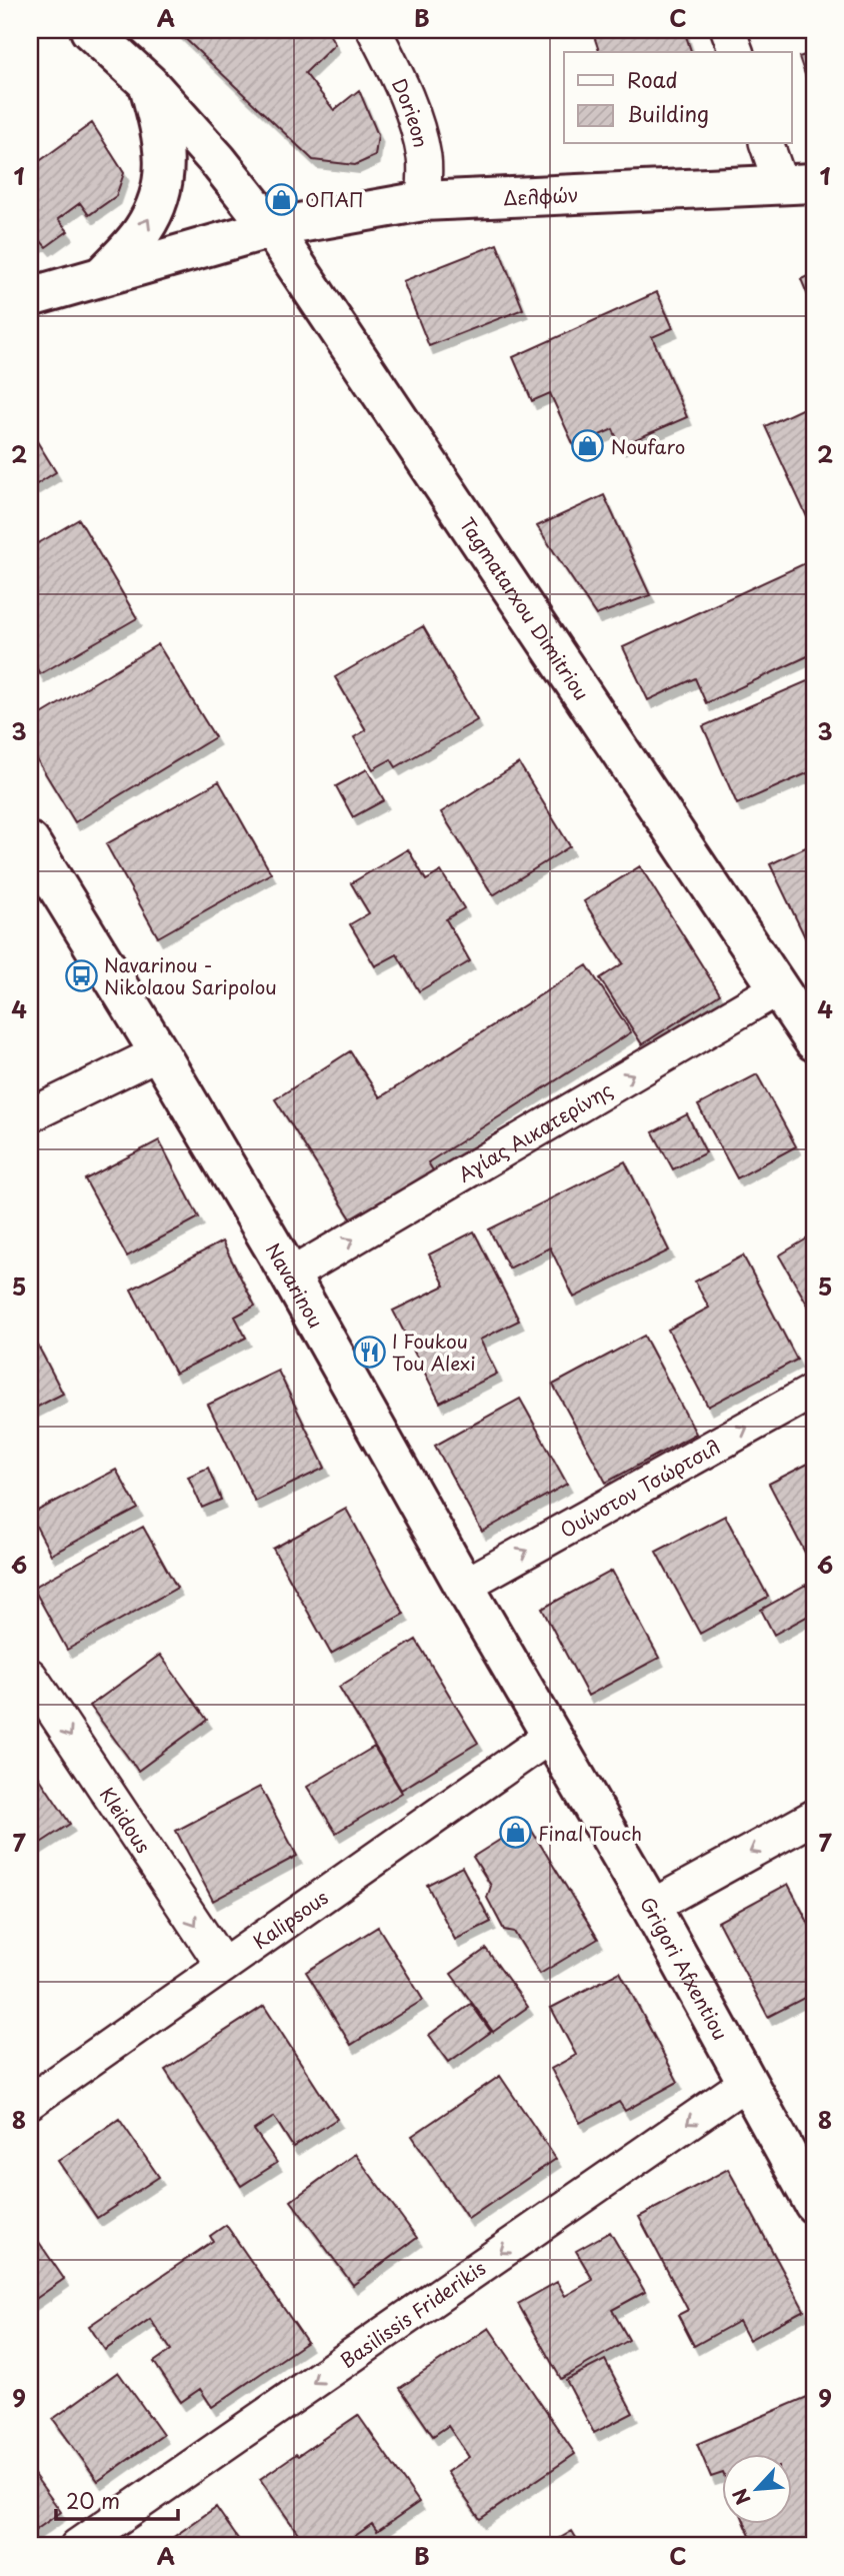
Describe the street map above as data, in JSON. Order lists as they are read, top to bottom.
{
  "streets": {
    "main road": [
      "Δελφών",
      "Tagmatarxou Dimitriou",
      "Navarinou",
      "Grigori Afxentiou"
    ],
    "street": [
      "Dorieon",
      "Αγίας Αικατερίνης",
      "Ουίνστον Τσώρτσιλ",
      "Kleidous",
      "Kalipsous",
      "Basilissis Friderikis"
    ]
  },
  "crossings": [
    ["Dorieon", "Δελφών"],
    ["Δελφών", "Tagmatarxou Dimitriou"],
    ["Tagmatarxou Dimitriou", "Αγίας Αικατερίνης"],
    ["Αγίας Αικατερίνης", "Navarinou"],
    ["Navarinou", "Ουίνστον Τσώρτσιλ"],
    ["Navarinou", "Kalipsous"],
    ["Navarinou", "Grigori Afxentiou"],
    ["Kleidous", "Kalipsous"],
    ["Kalipsous", "Grigori Afxentiou"],
    ["Grigori Afxentiou", "Basilissis Friderikis"]
  ],
  "one_way": [
    "Αγίας Αικατερίνης",
    "Ουίνστον Τσώρτσιλ",
    "Kleidous",
    "Basilissis Friderikis"
  ],
  "places": {
    "shop": ["ΟΠΑΠ", "Noufaro", "Final Touch"],
    "bus stop": ["Navarinou - Nikolaou Saripolou"],
    "restaurant": ["I Foukou Tou Alexi"]
  },
  "legend": ["Road", "Building"],
  "scale_bar": "20 m",
  "north": "bottom left",
  "grid": {
    "columns": ["A", "B", "C"],
    "rows": [
      "1",
      "2",
      "3",
      "4",
      "5",
      "6",
      "7",
      "8",
      "9"
    ]
  }
}
